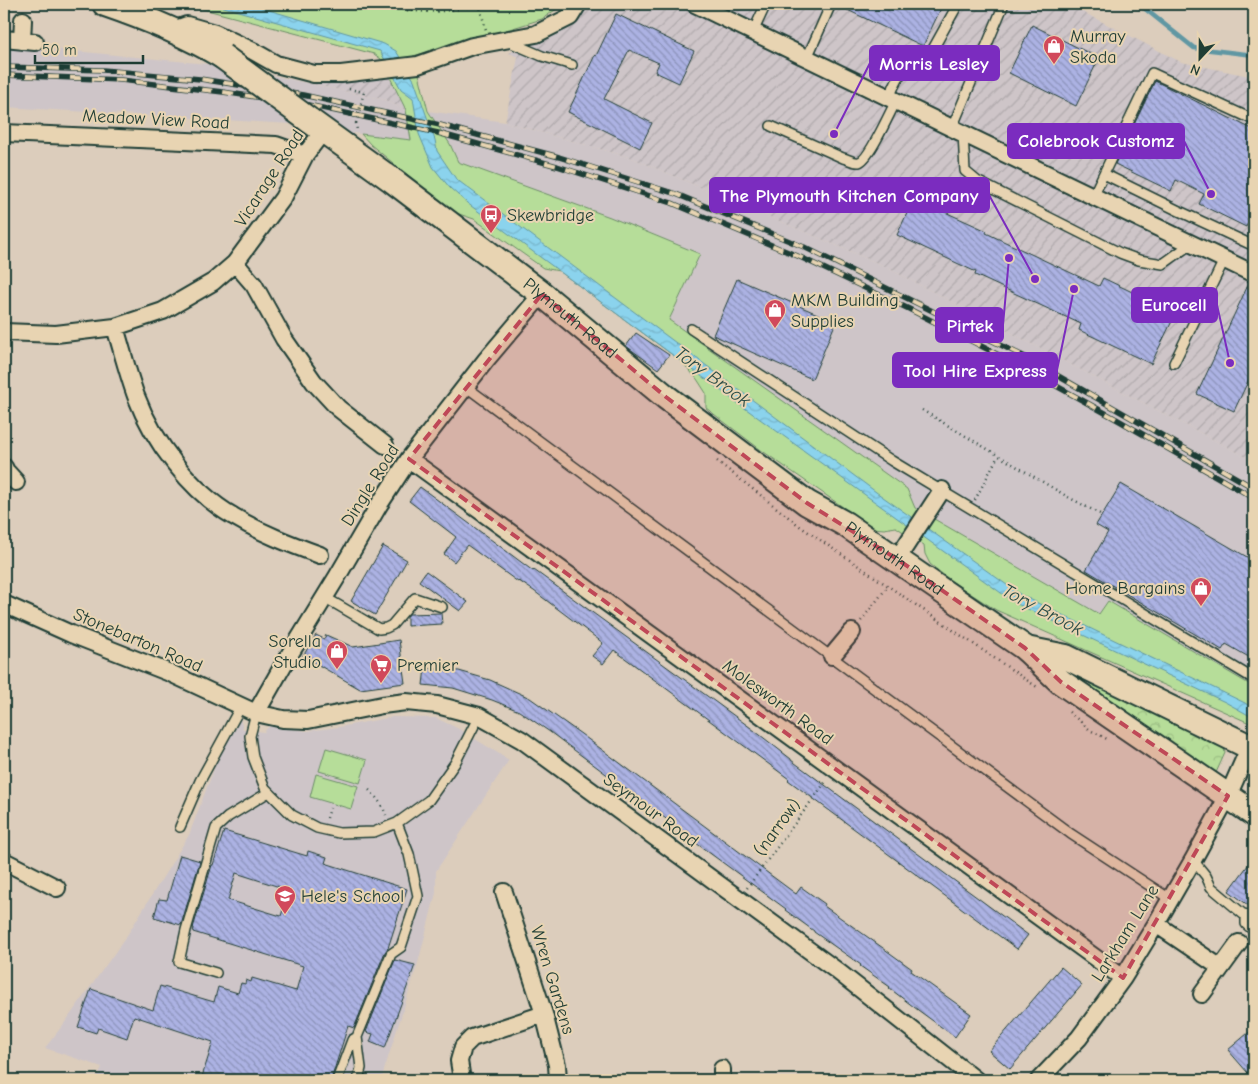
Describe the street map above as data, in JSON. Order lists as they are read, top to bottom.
{
  "streets": {
    "main road": ["Plymouth Road"],
    "street": [
      "Meadow View Road",
      "Vicarage Road",
      "Dingle Road",
      "Stonebarton Road",
      "Molesworth Road",
      "Seymour Road",
      "Larkham Lane",
      "Wren Gardens"
    ],
    "path": ["(narrow)"]
  },
  "crossings": [
    ["Meadow View Road", "Vicarage Road"],
    ["Vicarage Road", "Plymouth Road"],
    ["Plymouth Road", "Dingle Road"],
    ["Plymouth Road", "Larkham Lane"],
    ["Dingle Road", "Stonebarton Road"],
    ["Dingle Road", "Molesworth Road"],
    ["Dingle Road", "Seymour Road"],
    ["Stonebarton Road", "Seymour Road"],
    ["Molesworth Road", "(narrow)"],
    ["Molesworth Road", "Larkham Lane"],
    ["Seymour Road", "(narrow)"]
  ],
  "water": ["Tory Brook"],
  "places": {
    "shop": [
      "Murray Skoda",
      "MKM Building Supplies",
      "Home Bargains",
      "Sorella Studio"
    ],
    "other": [
      "Morris Lesley",
      "Colebrook Customz",
      "Pirtek",
      "The Plymouth Kitchen Company",
      "Tool Hire Express",
      "Eurocell"
    ],
    "bus stop": ["Skewbridge"],
    "supermarket": ["Premier"],
    "school or university": ["Hele's School"]
  },
  "scale_bar": "50 m",
  "north": "bottom"
}
